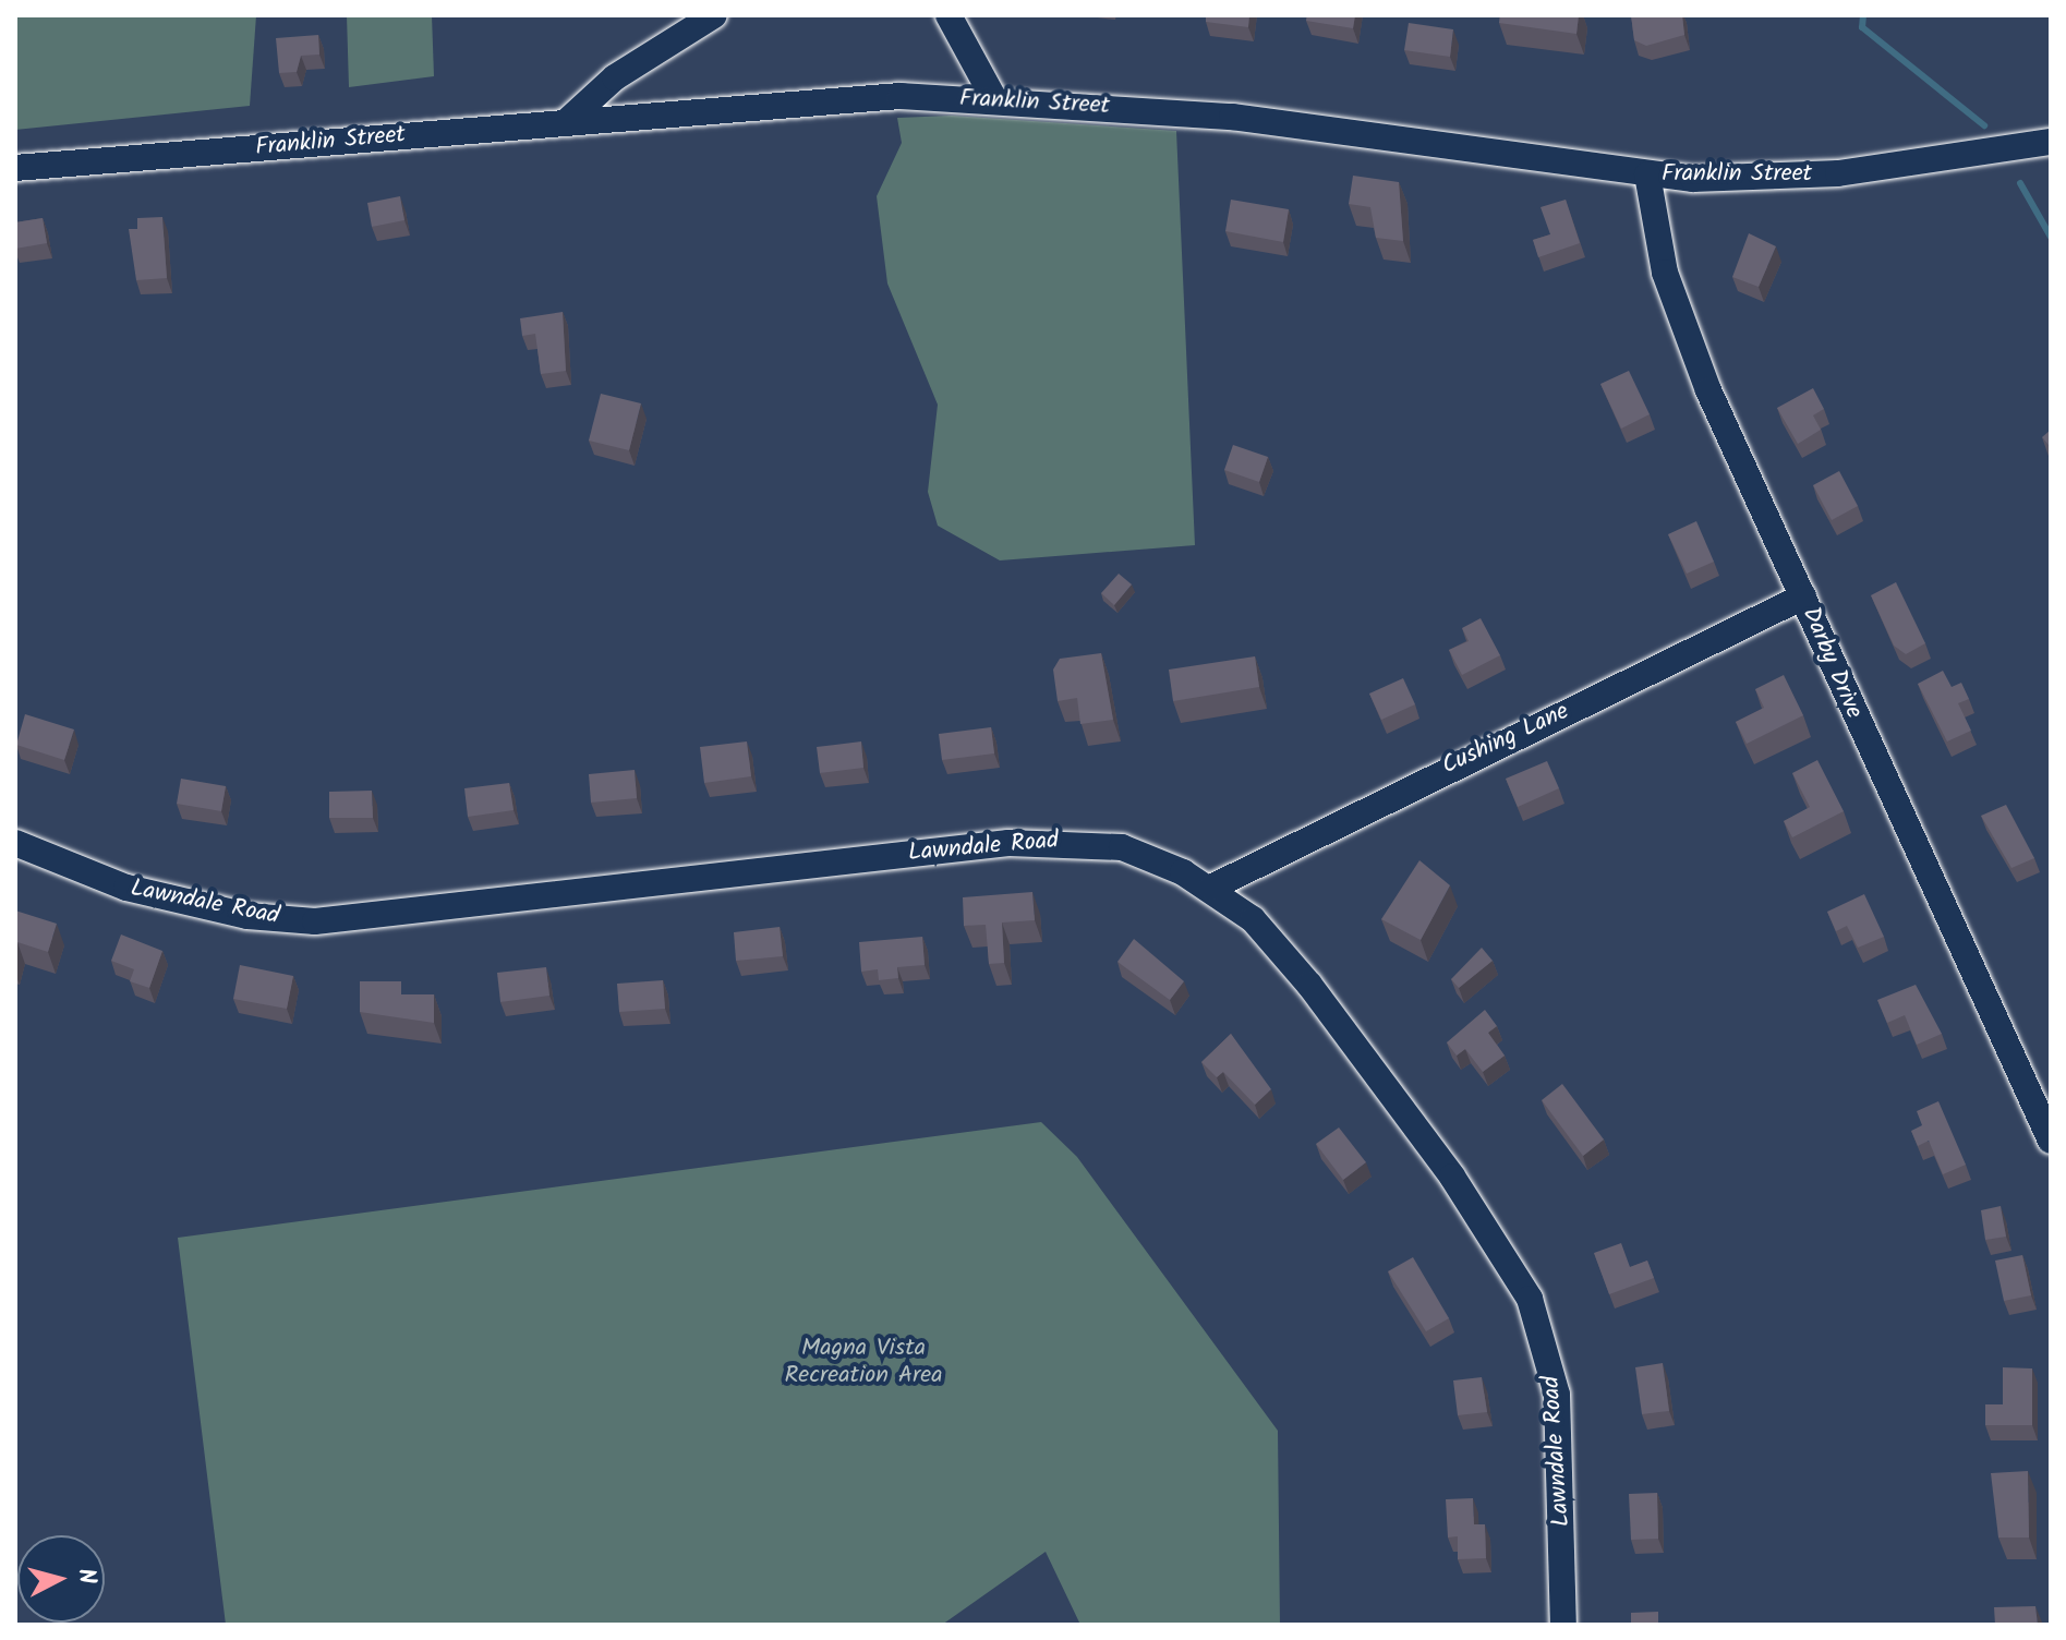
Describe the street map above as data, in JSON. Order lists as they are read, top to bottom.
{
  "streets": {
    "street": [
      "Franklin Street",
      "Darby Drive",
      "Cushing Lane",
      "Lawndale Road"
    ]
  },
  "crossings": [
    ["Franklin Street", "Darby Drive"],
    ["Darby Drive", "Cushing Lane"],
    ["Cushing Lane", "Lawndale Road"]
  ],
  "parks": ["Magna Vista Recreation Area"],
  "north": "right"
}
